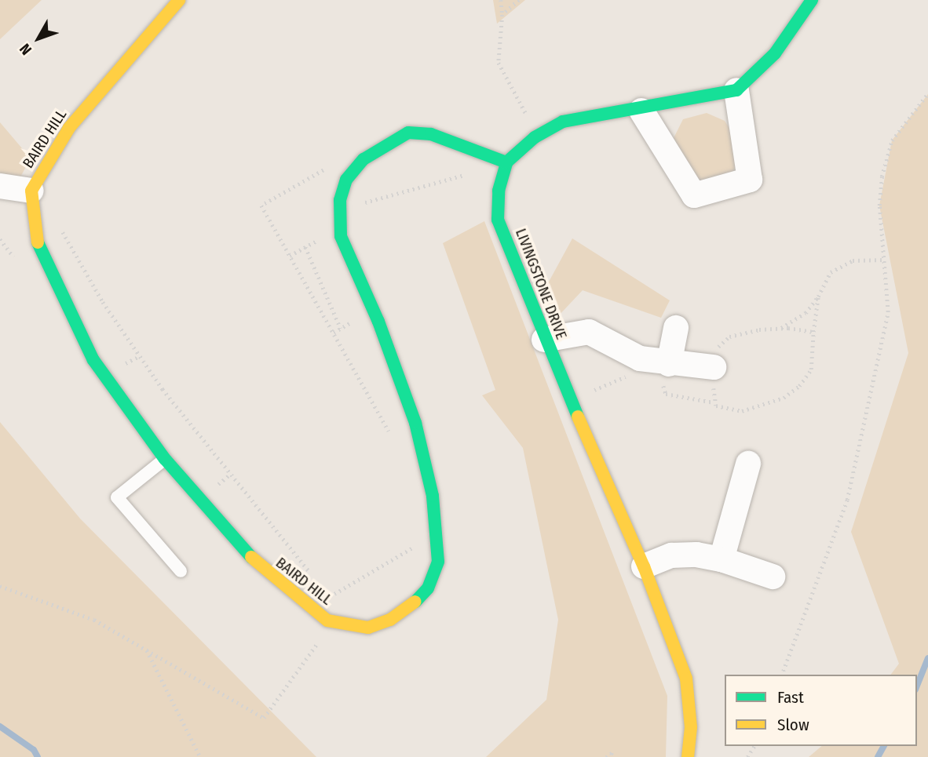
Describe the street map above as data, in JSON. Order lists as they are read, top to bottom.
{
  "streets": {
    "street": ["BAIRD HILL", "LIVINGSTONE DRIVE"]
  },
  "legend": ["Fast", "Slow"],
  "north": "bottom left"
}
